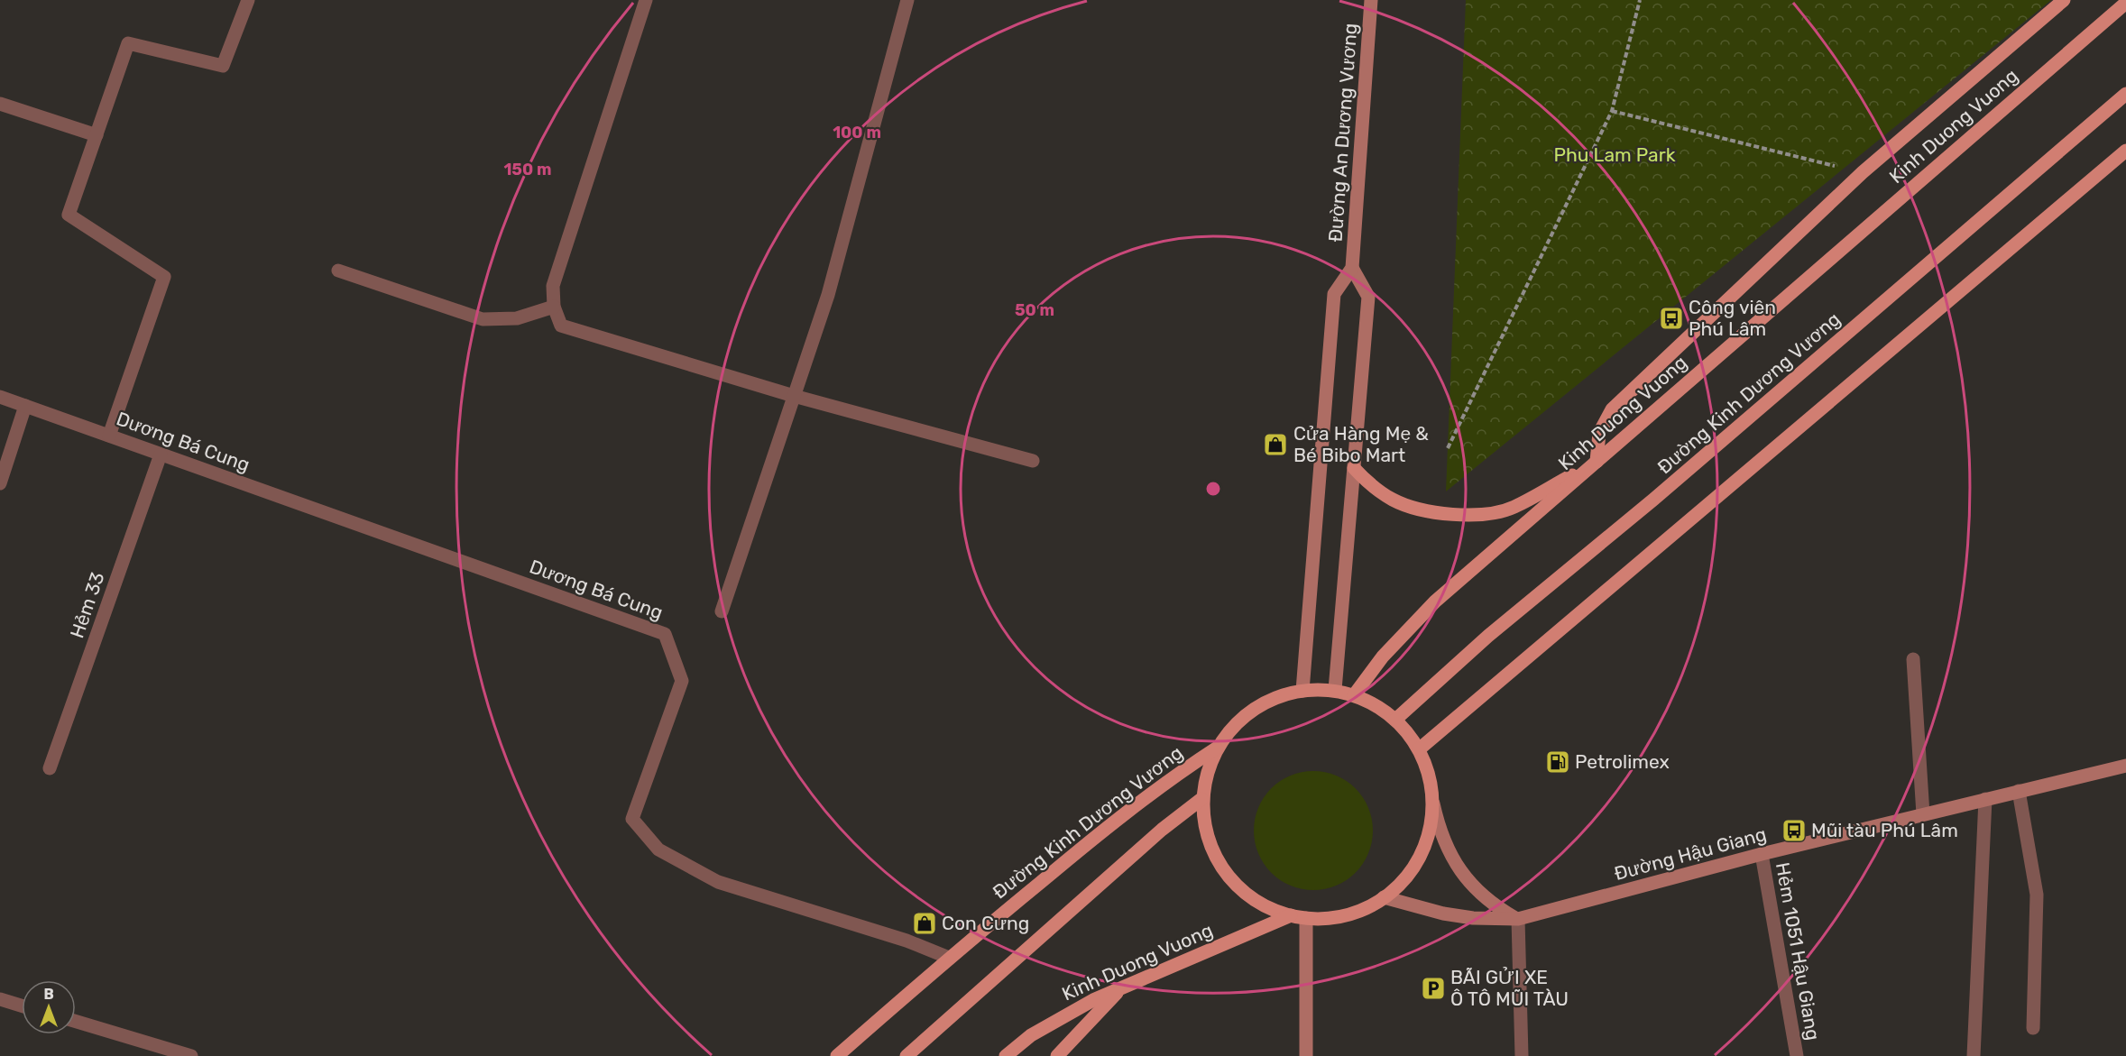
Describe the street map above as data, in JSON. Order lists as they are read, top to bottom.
{
  "streets": {
    "main road": [
      "Kinh Duong Vuong",
      "Đường An Dương Vương",
      "Đường Kinh Dương Vương",
      "Đường Hậu Giang"
    ],
    "street": ["Dương Bá Cung", "Hẻm 33", "Hẻm 1051 Hậu Giang"]
  },
  "crossings": [
    ["Đường Kinh Dương Vương", "Dương Bá Cung"],
    ["Dương Bá Cung", "Hẻm 33"],
    ["Đường Hậu Giang", "Hẻm 1051 Hậu Giang"]
  ],
  "parks": ["Phu Lam Park"],
  "places": {
    "bus stop": ["Công viên Phú Lâm", "Mũi tàu Phú Lâm"],
    "shop": ["Cửa Hàng Mẹ & Bé Bibo Mart", "Con Cưng"],
    "fuel station": ["Petrolimex"],
    "parking": ["BÃI GỬI XE Ô TÔ MŨI TÀU"]
  },
  "north": "top",
  "rings": ["100 m", "150 m", "50 m"]
}
